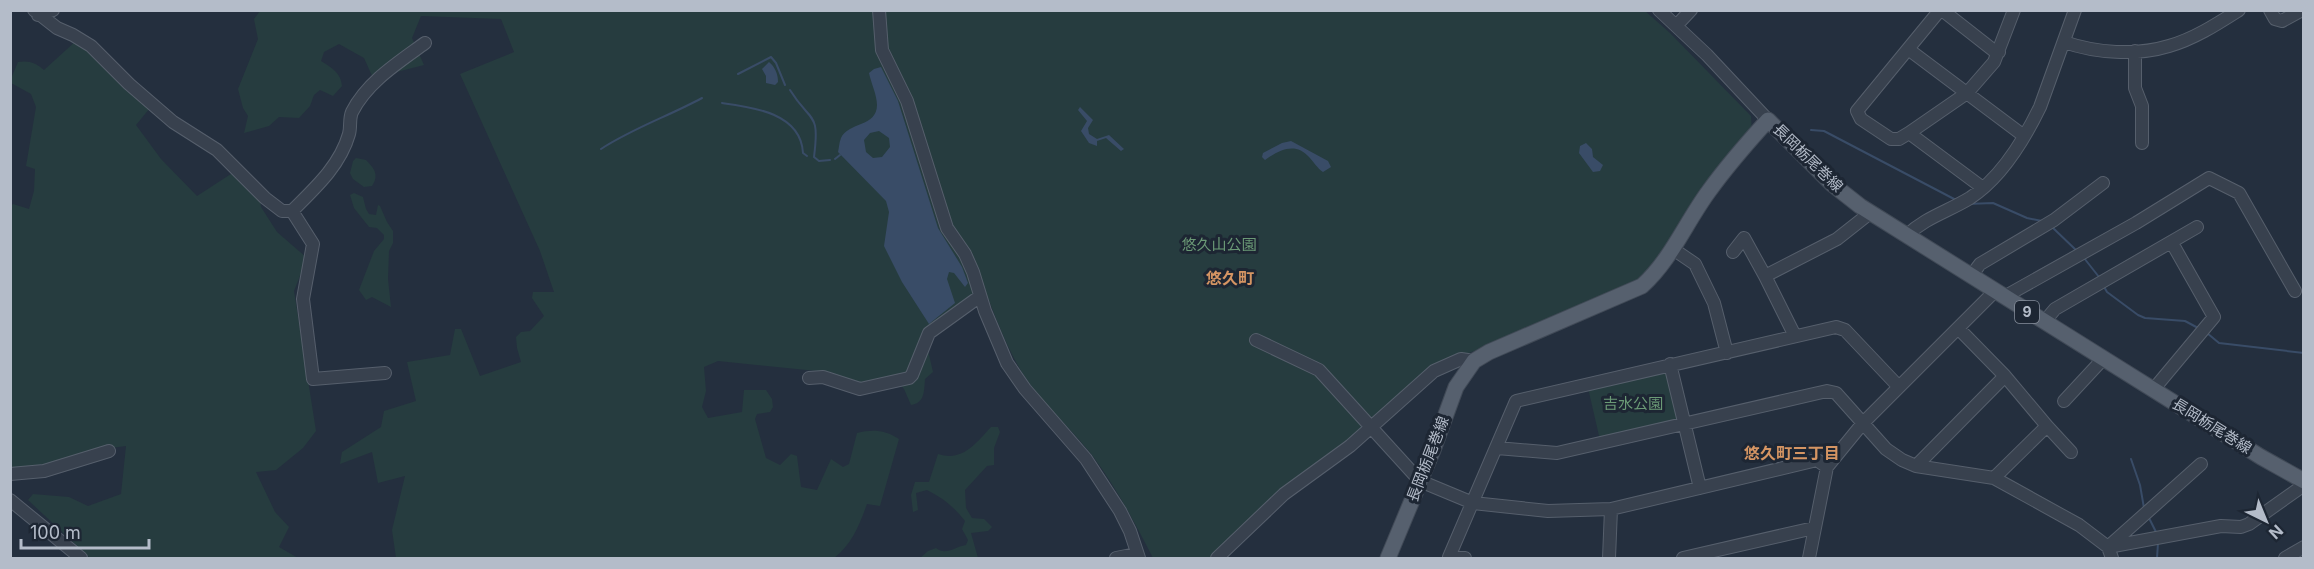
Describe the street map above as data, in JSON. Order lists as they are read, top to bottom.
{
  "streets": {
    "main road": ["長岡栃尾巻線", "9"]
  },
  "districts": ["悠久町", "悠久町三丁目"],
  "parks": ["悠久山公園", "吉水公園"],
  "scale_bar": "100 m",
  "north": "bottom right"
}
